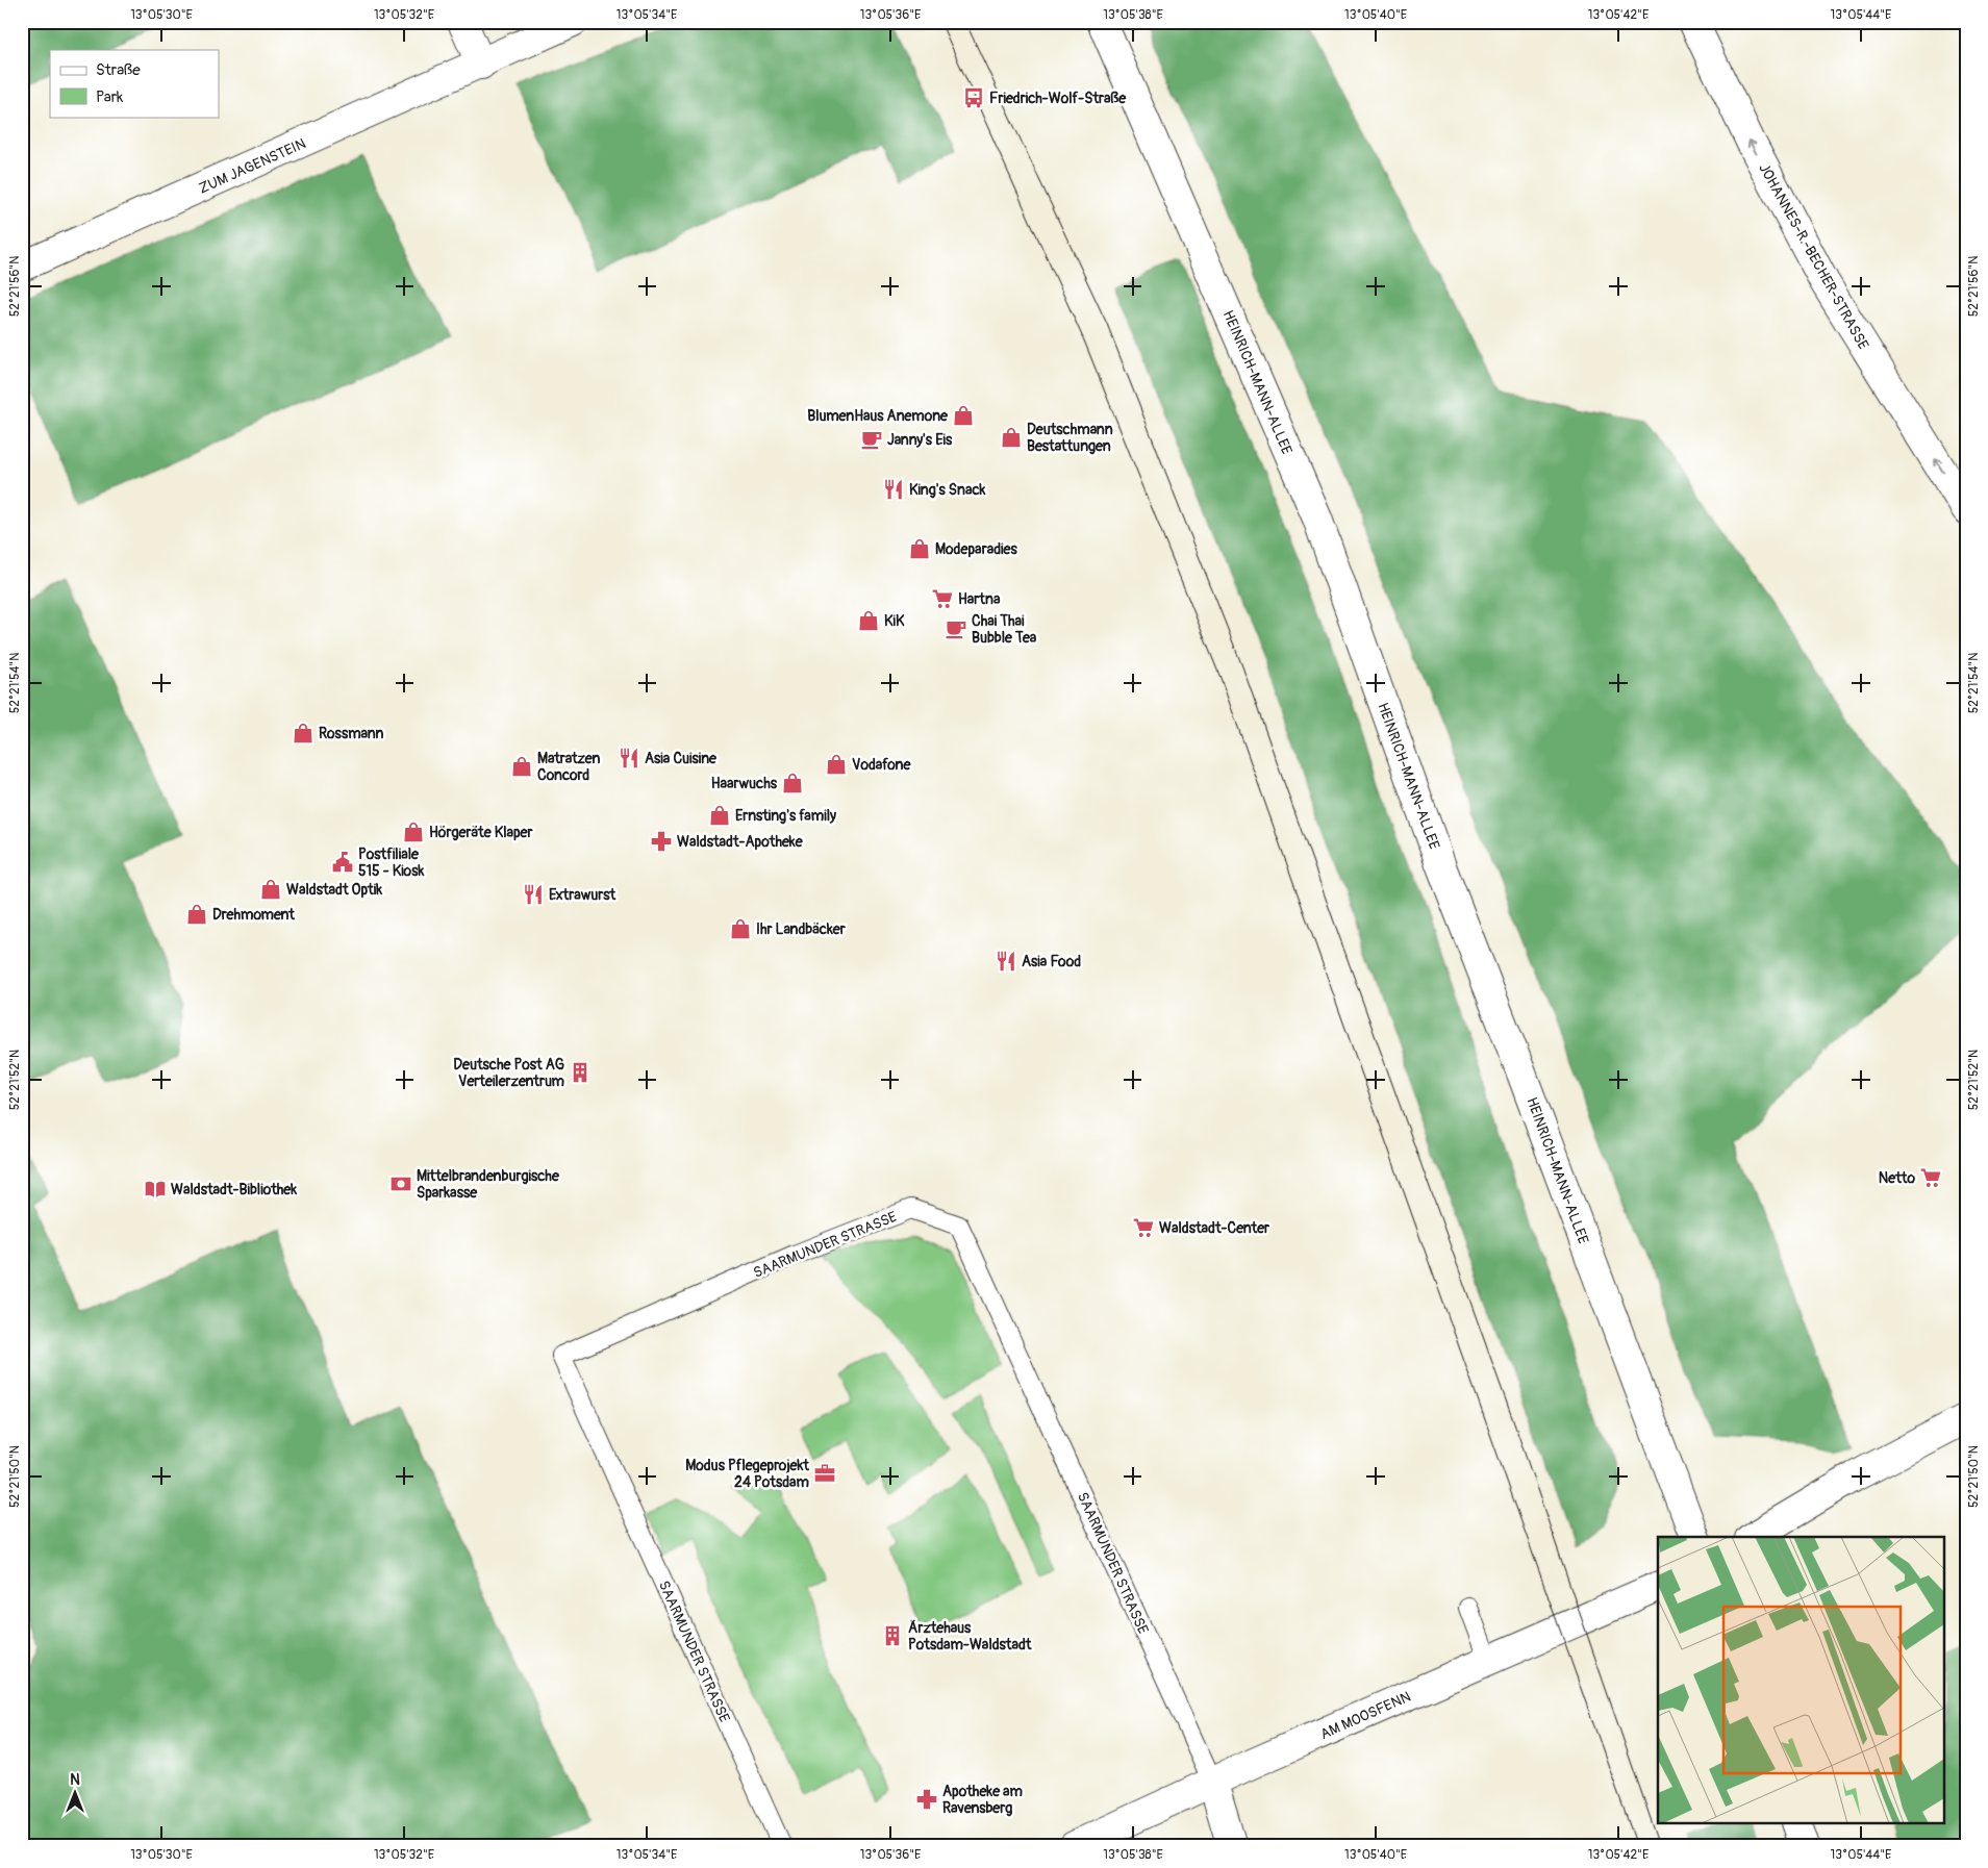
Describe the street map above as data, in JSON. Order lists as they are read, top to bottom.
{
  "streets": {
    "street": [
      "ZUM JAGENSTEIN",
      "JOHANNES-R.-BECHER-STRASSE",
      "HEINRICH-MANN-ALLEE",
      "SAARMUNDER STRASSE",
      "AM MOOSFENN"
    ]
  },
  "crossings": [
    ["SAARMUNDER STRASSE", "AM MOOSFENN"]
  ],
  "one_way": ["JOHANNES-R.-BECHER-STRASSE"],
  "places": {
    "bus stop": ["Friedrich-Wolf-Straße"],
    "shop": [
      "BlumenHaus Anemone",
      "Deutschmann Bestattungen",
      "Modeparadies",
      "KiK",
      "Rossmann",
      "Vodafone",
      "Matratzen Concord",
      "Haarwuchs",
      "Ernsting's family",
      "Hörgeräte Klaper",
      "Waldstadt Optik",
      "Drehmoment",
      "Ihr Landbäcker"
    ],
    "cafe": ["Janny's Eis", "Chai Thai Bubble Tea"],
    "restaurant": [
      "King's Snack",
      "Asia Cuisine",
      "Extrawurst",
      "Asia Food"
    ],
    "supermarket": ["Hartna", "Netto", "Waldstadt-Center"],
    "pharmacy": ["Waldstadt-Apotheke", "Apotheke am Ravensberg"],
    "public building": ["Postfiliale 515 - Kiosk"],
    "building": ["Deutsche Post AG Verteilerzentrum", "Ärztehaus Potsdam-Waldstadt"],
    "bank": ["Mittelbrandenburgische Sparkasse"],
    "library": ["Waldstadt-Bibliothek"],
    "office": ["Modus Pflegeprojekt 24 Potsdam"]
  },
  "legend": ["Straße", "Park"],
  "north": "top",
  "coordinates": [
    "13°05'30\"E",
    "13°05'32\"E",
    "13°05'34\"E",
    "13°05'36\"E",
    "13°05'38\"E",
    "13°05'40\"E",
    "13°05'42\"E",
    "13°05'44\"E",
    "52°21'56\"N",
    "52°21'54\"N",
    "52°21'52\"N",
    "52°21'50\"N"
  ]
}
